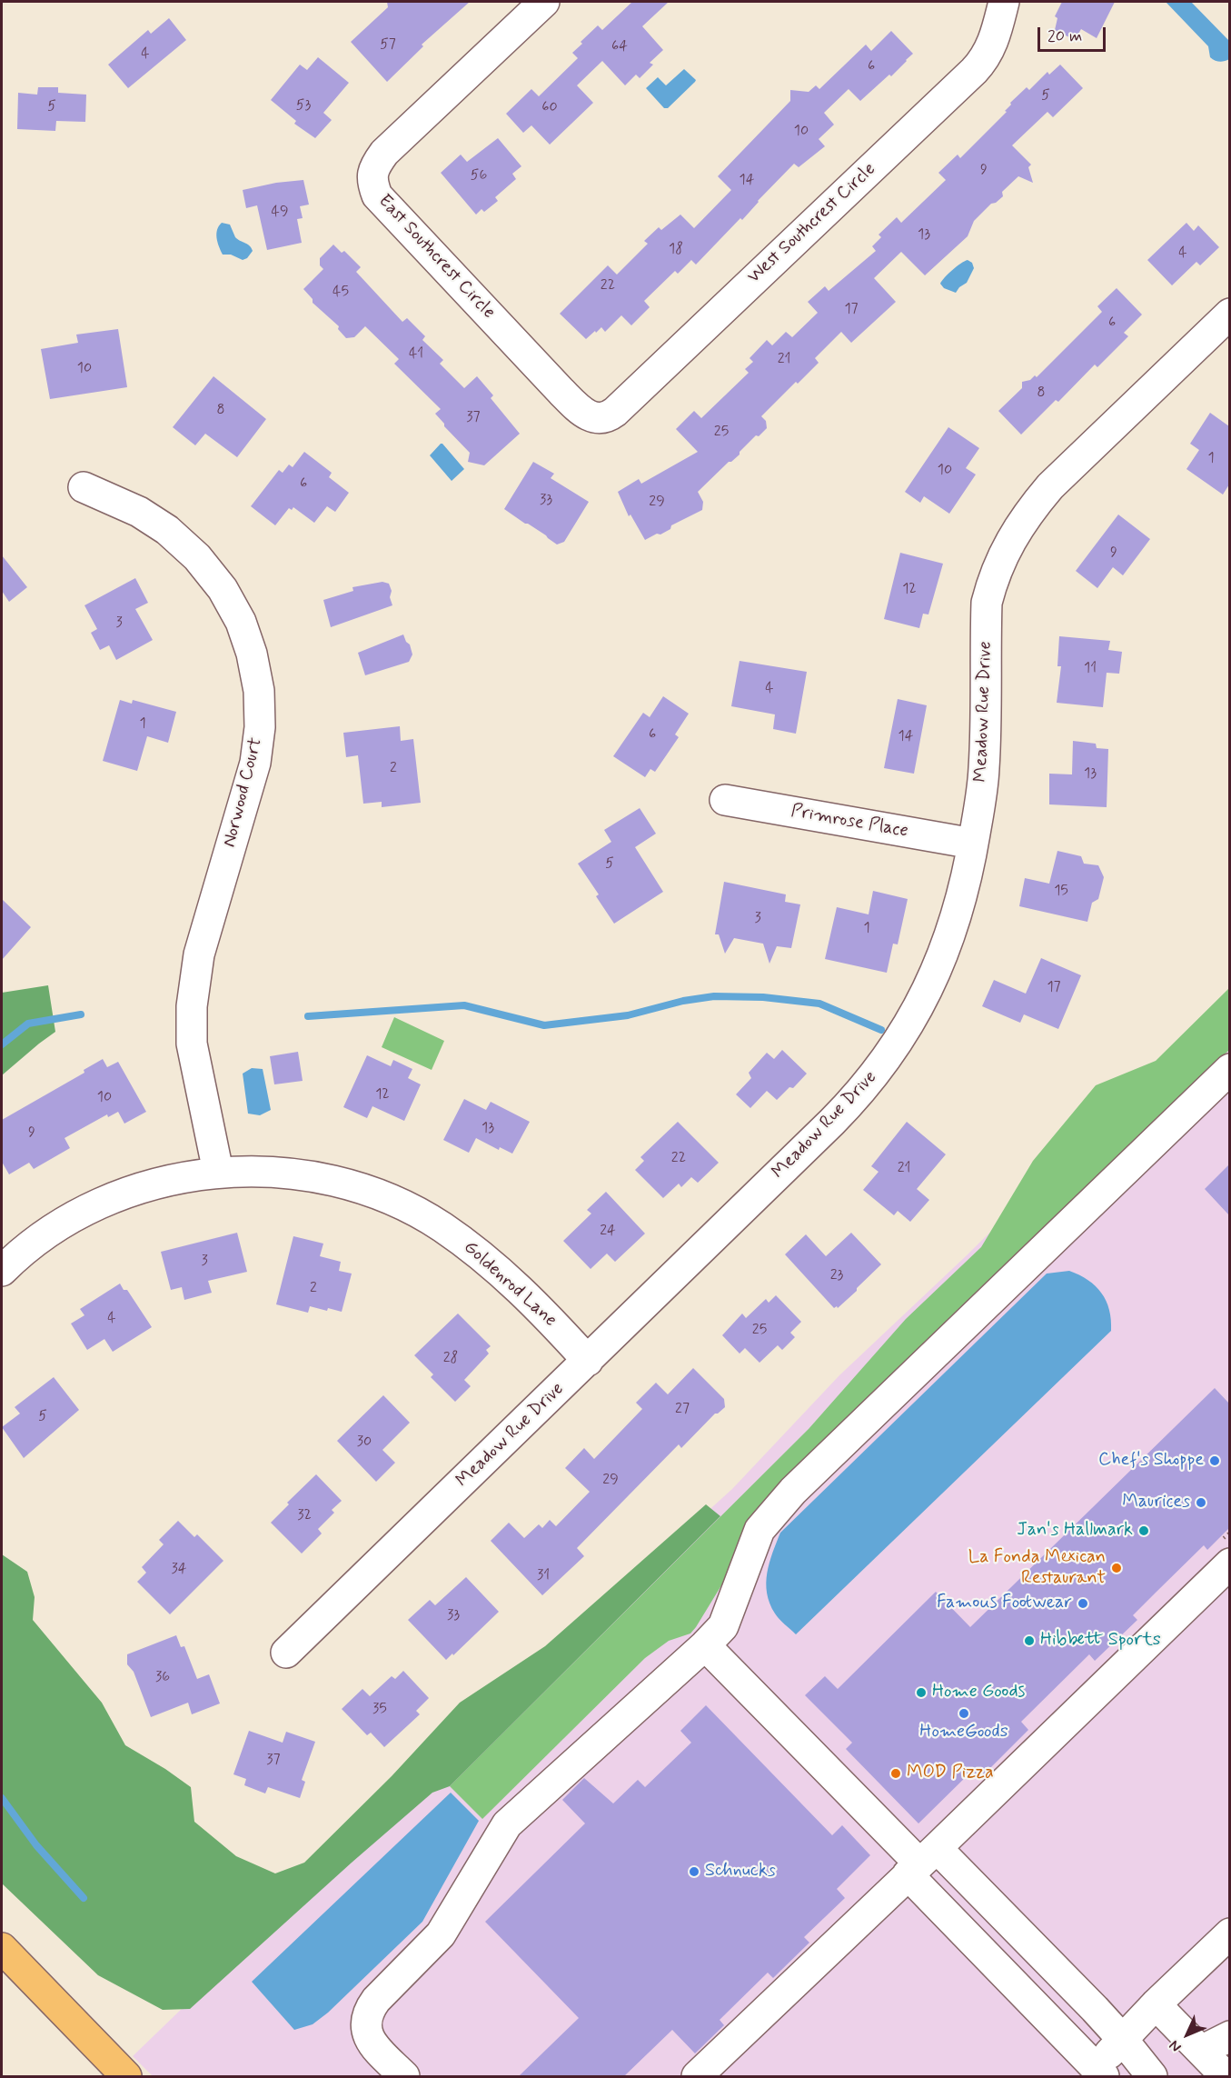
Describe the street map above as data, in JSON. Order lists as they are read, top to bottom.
{
  "streets": {
    "street": [
      "West Southcrest Circle",
      "East Southcrest Circle",
      "Meadow Rue Drive",
      "Norwood Court",
      "Primrose Place",
      "Goldenrod Lane"
    ]
  },
  "crossings": [
    ["West Southcrest Circle", "East Southcrest Circle"],
    ["Meadow Rue Drive", "Primrose Place"],
    ["Meadow Rue Drive", "Goldenrod Lane"],
    ["Norwood Court", "Goldenrod Lane"]
  ],
  "places": [
    "Chef's Shoppe",
    "Maurices",
    "Jan's Hallmark",
    "La Fonda Mexican Restaurant",
    "Famous Footwear",
    "Hibbett Sports",
    "Home Goods",
    "HomeGoods",
    "MOD Pizza",
    "Schnucks"
  ],
  "house_numbers": [
    "57",
    "64",
    "4",
    "6",
    "5",
    "53",
    "5",
    "60",
    "10",
    "9",
    "56",
    "14",
    "49",
    "13",
    "18",
    "4",
    "22",
    "45",
    "17",
    "6",
    "41",
    "21",
    "10",
    "8",
    "8",
    "37",
    "25",
    "1",
    "10",
    "6",
    "33",
    "29",
    "9",
    "12",
    "3",
    "11",
    "4",
    "1",
    "6",
    "14",
    "2",
    "13",
    "5",
    "15",
    "3",
    "1",
    "17",
    "12",
    "10",
    "13",
    "9",
    "22",
    "21",
    "24",
    "3",
    "23",
    "2",
    "4",
    "25",
    "28",
    "27",
    "5",
    "30",
    "29",
    "32",
    "34",
    "31",
    "33",
    "36",
    "35",
    "37"
  ],
  "scale_bar": "20 m",
  "north": "bottom left"
}
